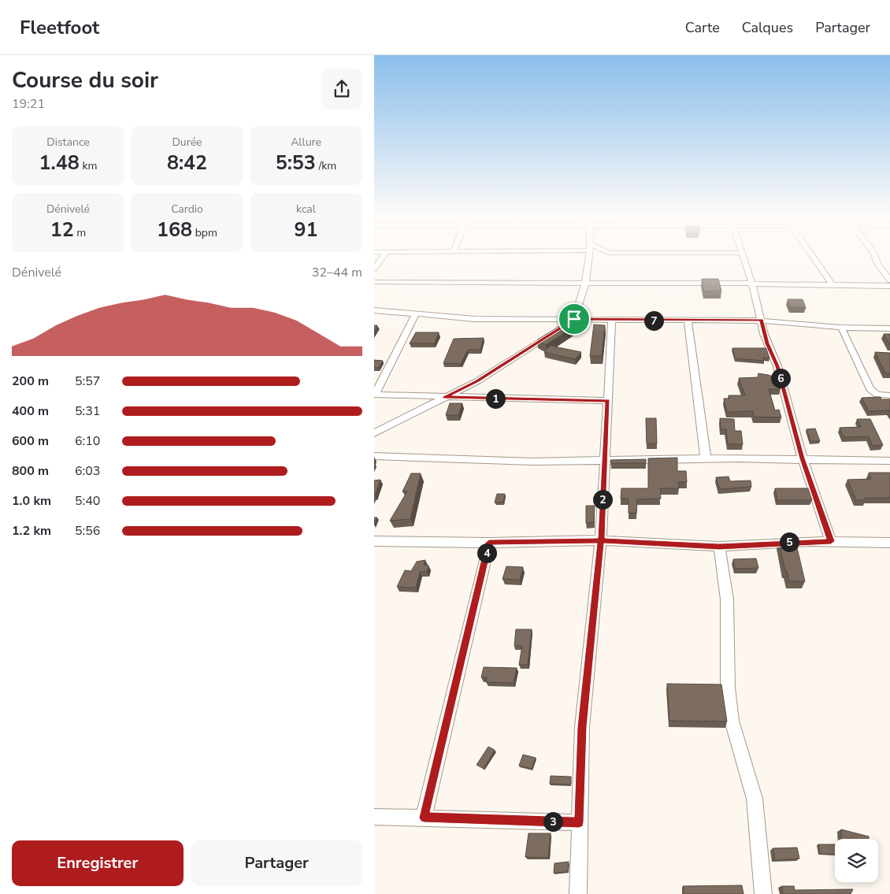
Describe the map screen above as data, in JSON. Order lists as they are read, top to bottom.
{
  "page": {
    "header": "Fleetfoot",
    "nav": ["Carte", "Calques", "Partager"],
    "heading": ["Course du soir", "19:21"],
    "stats": [
      ["Distance", "1.48 km"],
      ["Durée", "8:42"],
      ["Allure", "5:53 /km"],
      ["Dénivelé", "12 m"],
      ["Cardio", "168 bpm"],
      ["kcal", "91"]
    ],
    "chart": ["Dénivelé", "32–44 m"],
    "pins": [
      "7",
      "6",
      "1",
      "2",
      "5",
      "4",
      "3"
    ],
    "list": [
      {
        "name": "200 m",
        "note": "5:57"
      },
      {
        "name": "400 m",
        "note": "5:31"
      },
      {
        "name": "600 m",
        "note": "6:10"
      },
      {
        "name": "800 m",
        "note": "6:03"
      },
      {
        "name": "1.0 km",
        "note": "5:40"
      },
      {
        "name": "1.2 km",
        "note": "5:56"
      }
    ],
    "buttons": ["Enregistrer", "Partager"]
  }
}
